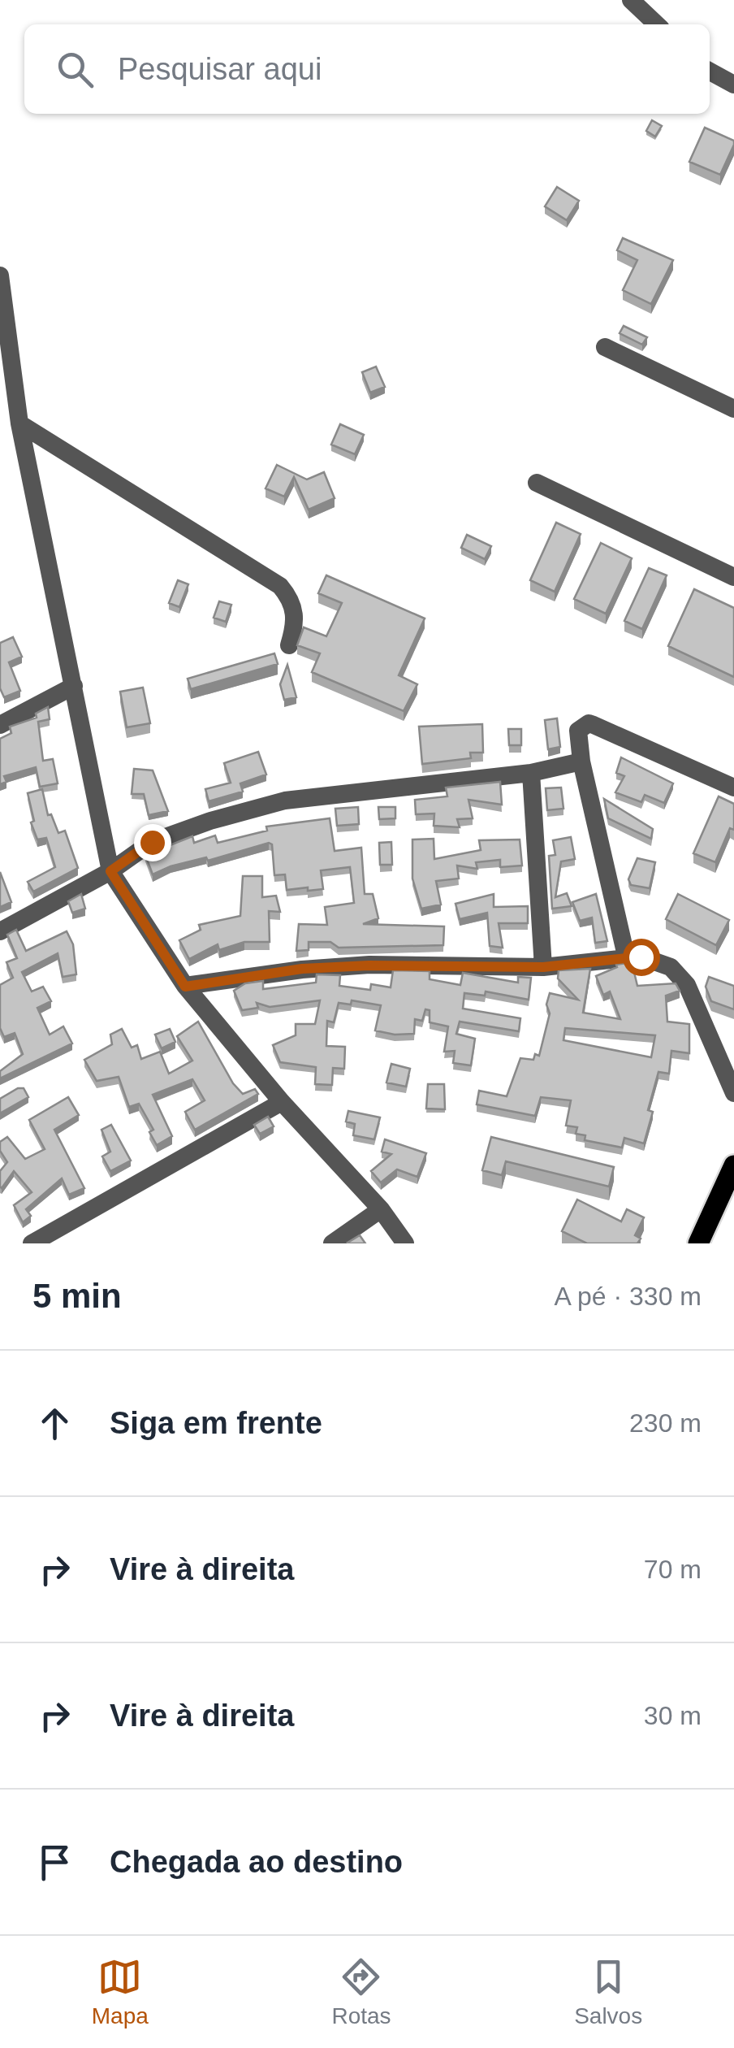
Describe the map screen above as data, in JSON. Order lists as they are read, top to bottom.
{
  "page": {
    "search": "Pesquisar aqui",
    "heading": ["5 min", "A pé · 330 m"],
    "list": [
      ["Siga em frente", "230 m"],
      ["Vire à direita", "70 m"],
      ["Vire à direita", "30 m"],
      "Chegada ao destino"
    ],
    "nav": ["Mapa", "Rotas", "Salvos"]
  }
}
